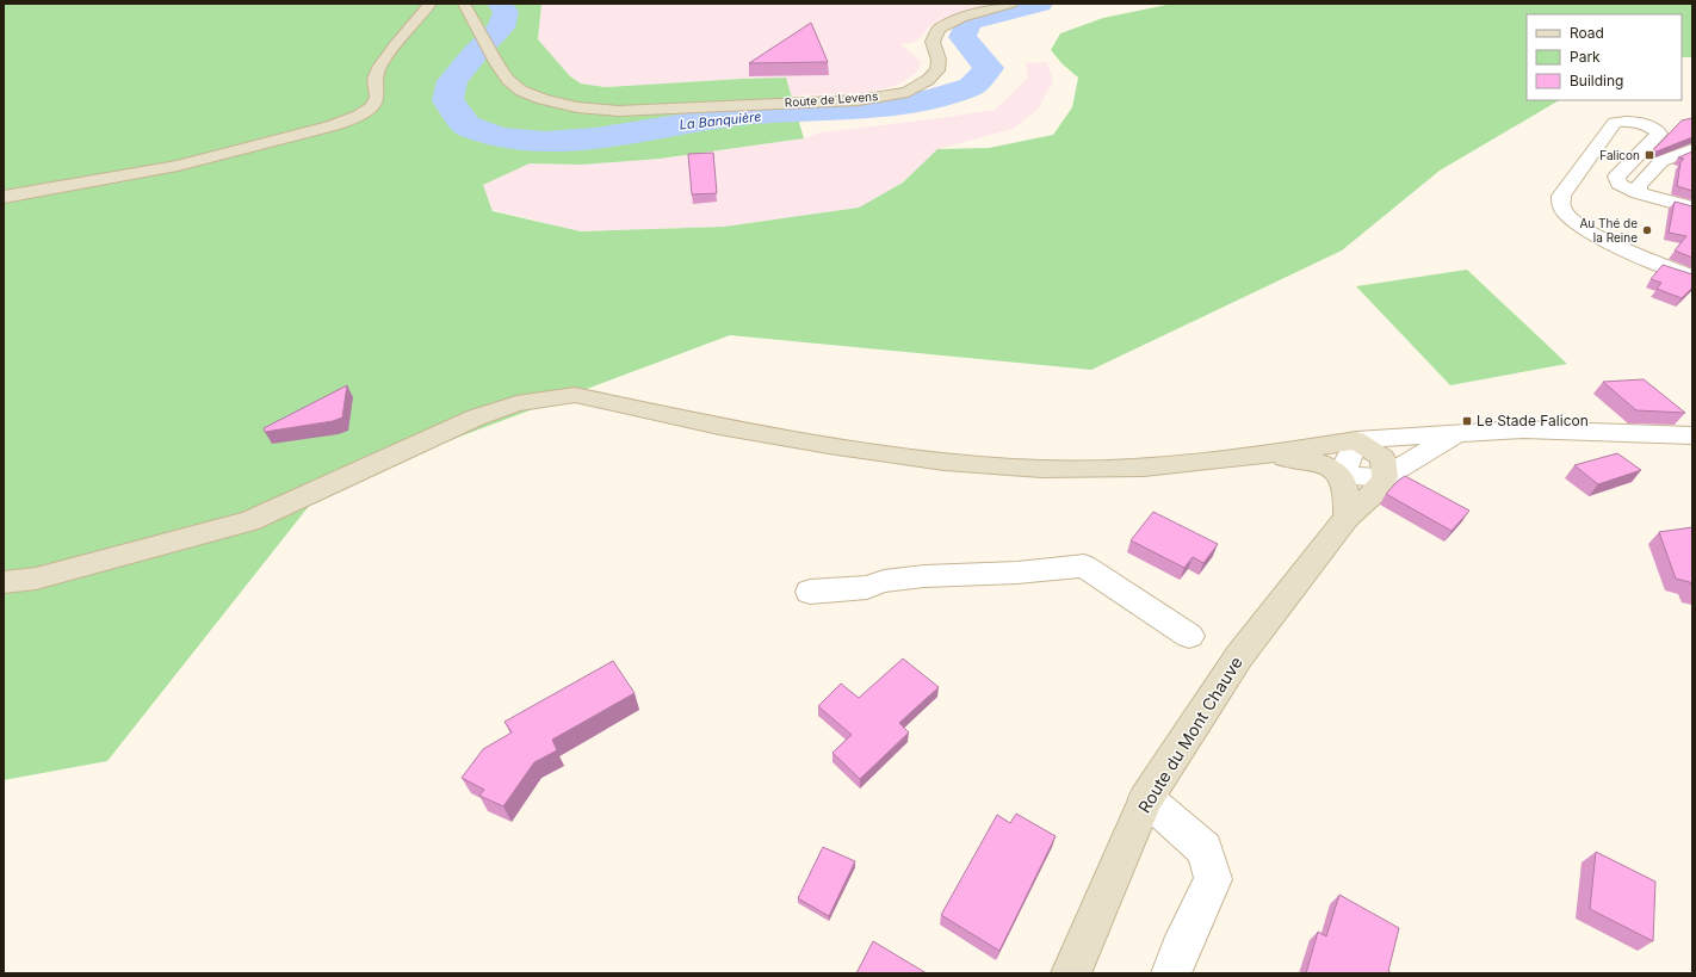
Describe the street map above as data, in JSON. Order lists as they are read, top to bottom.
{
  "streets": {
    "street": ["Route de Levens", "Route du Mont Chauve"]
  },
  "water": ["La Banquière"],
  "places": {
    "transit": ["Falicon", "Le Stade Falicon"],
    "other": ["Au Thé de la Reine"]
  },
  "legend": ["Road", "Park", "Building"]
}
